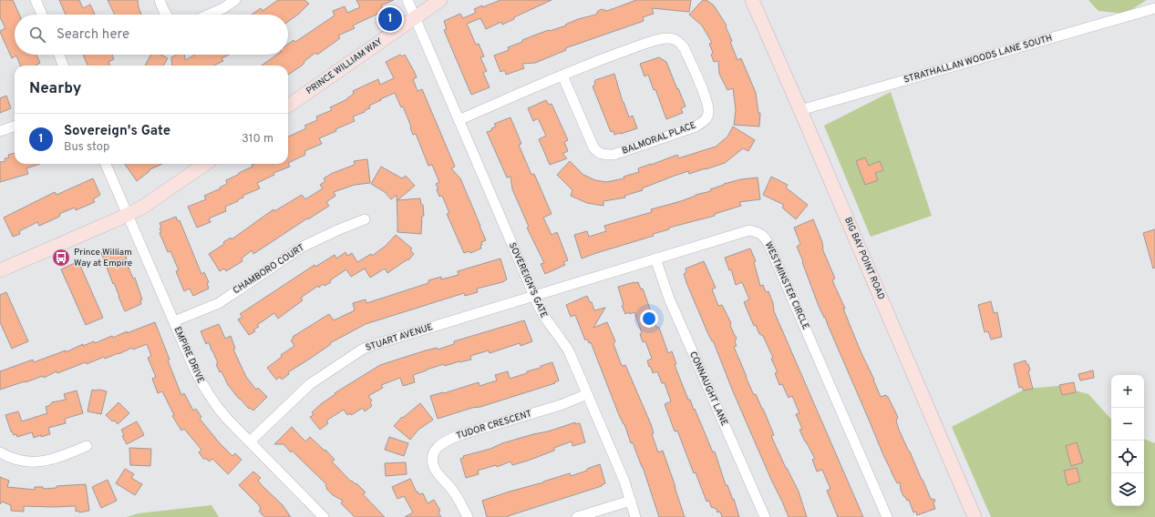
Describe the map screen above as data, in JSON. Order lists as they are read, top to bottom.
{
  "streets": {
    "main road": ["PRINCE WILLIAM WAY", "BIG BAY POINT ROAD"],
    "street": [
      "STRATHALLAN WOODS LANE SOUTH",
      "BALMORAL PLACE",
      "CHAMBORO COURT",
      "SOVEREIGN'S GATE",
      "WESTMINSTER CIRCLE",
      "STUART AVENUE",
      "EMPIRE DRIVE",
      "CONNAUGHT LANE",
      "TUDOR CRESCENT"
    ]
  },
  "crossings": [
    ["STRATHALLAN WOODS LANE SOUTH", "BIG BAY POINT ROAD"],
    ["PRINCE WILLIAM WAY", "SOVEREIGN'S GATE"],
    ["BALMORAL PLACE", "SOVEREIGN'S GATE"],
    ["CHAMBORO COURT", "EMPIRE DRIVE"],
    ["SOVEREIGN'S GATE", "WESTMINSTER CIRCLE"],
    ["SOVEREIGN'S GATE", "STUART AVENUE"],
    ["SOVEREIGN'S GATE", "TUDOR CRESCENT"],
    ["WESTMINSTER CIRCLE", "STUART AVENUE"],
    ["WESTMINSTER CIRCLE", "CONNAUGHT LANE"],
    ["STUART AVENUE", "EMPIRE DRIVE"]
  ],
  "places": {
    "bus stop": ["Prince William Way at Empire"]
  },
  "page": {
    "pins": "1",
    "search": "Search here",
    "heading": "Nearby",
    "list": [
      {
        "mark": "1",
        "name": "Sovereign's Gate",
        "note": "Bus stop",
        "value": "310 m"
      }
    ],
    "map_buttons": ["+", "−"]
  }
}
